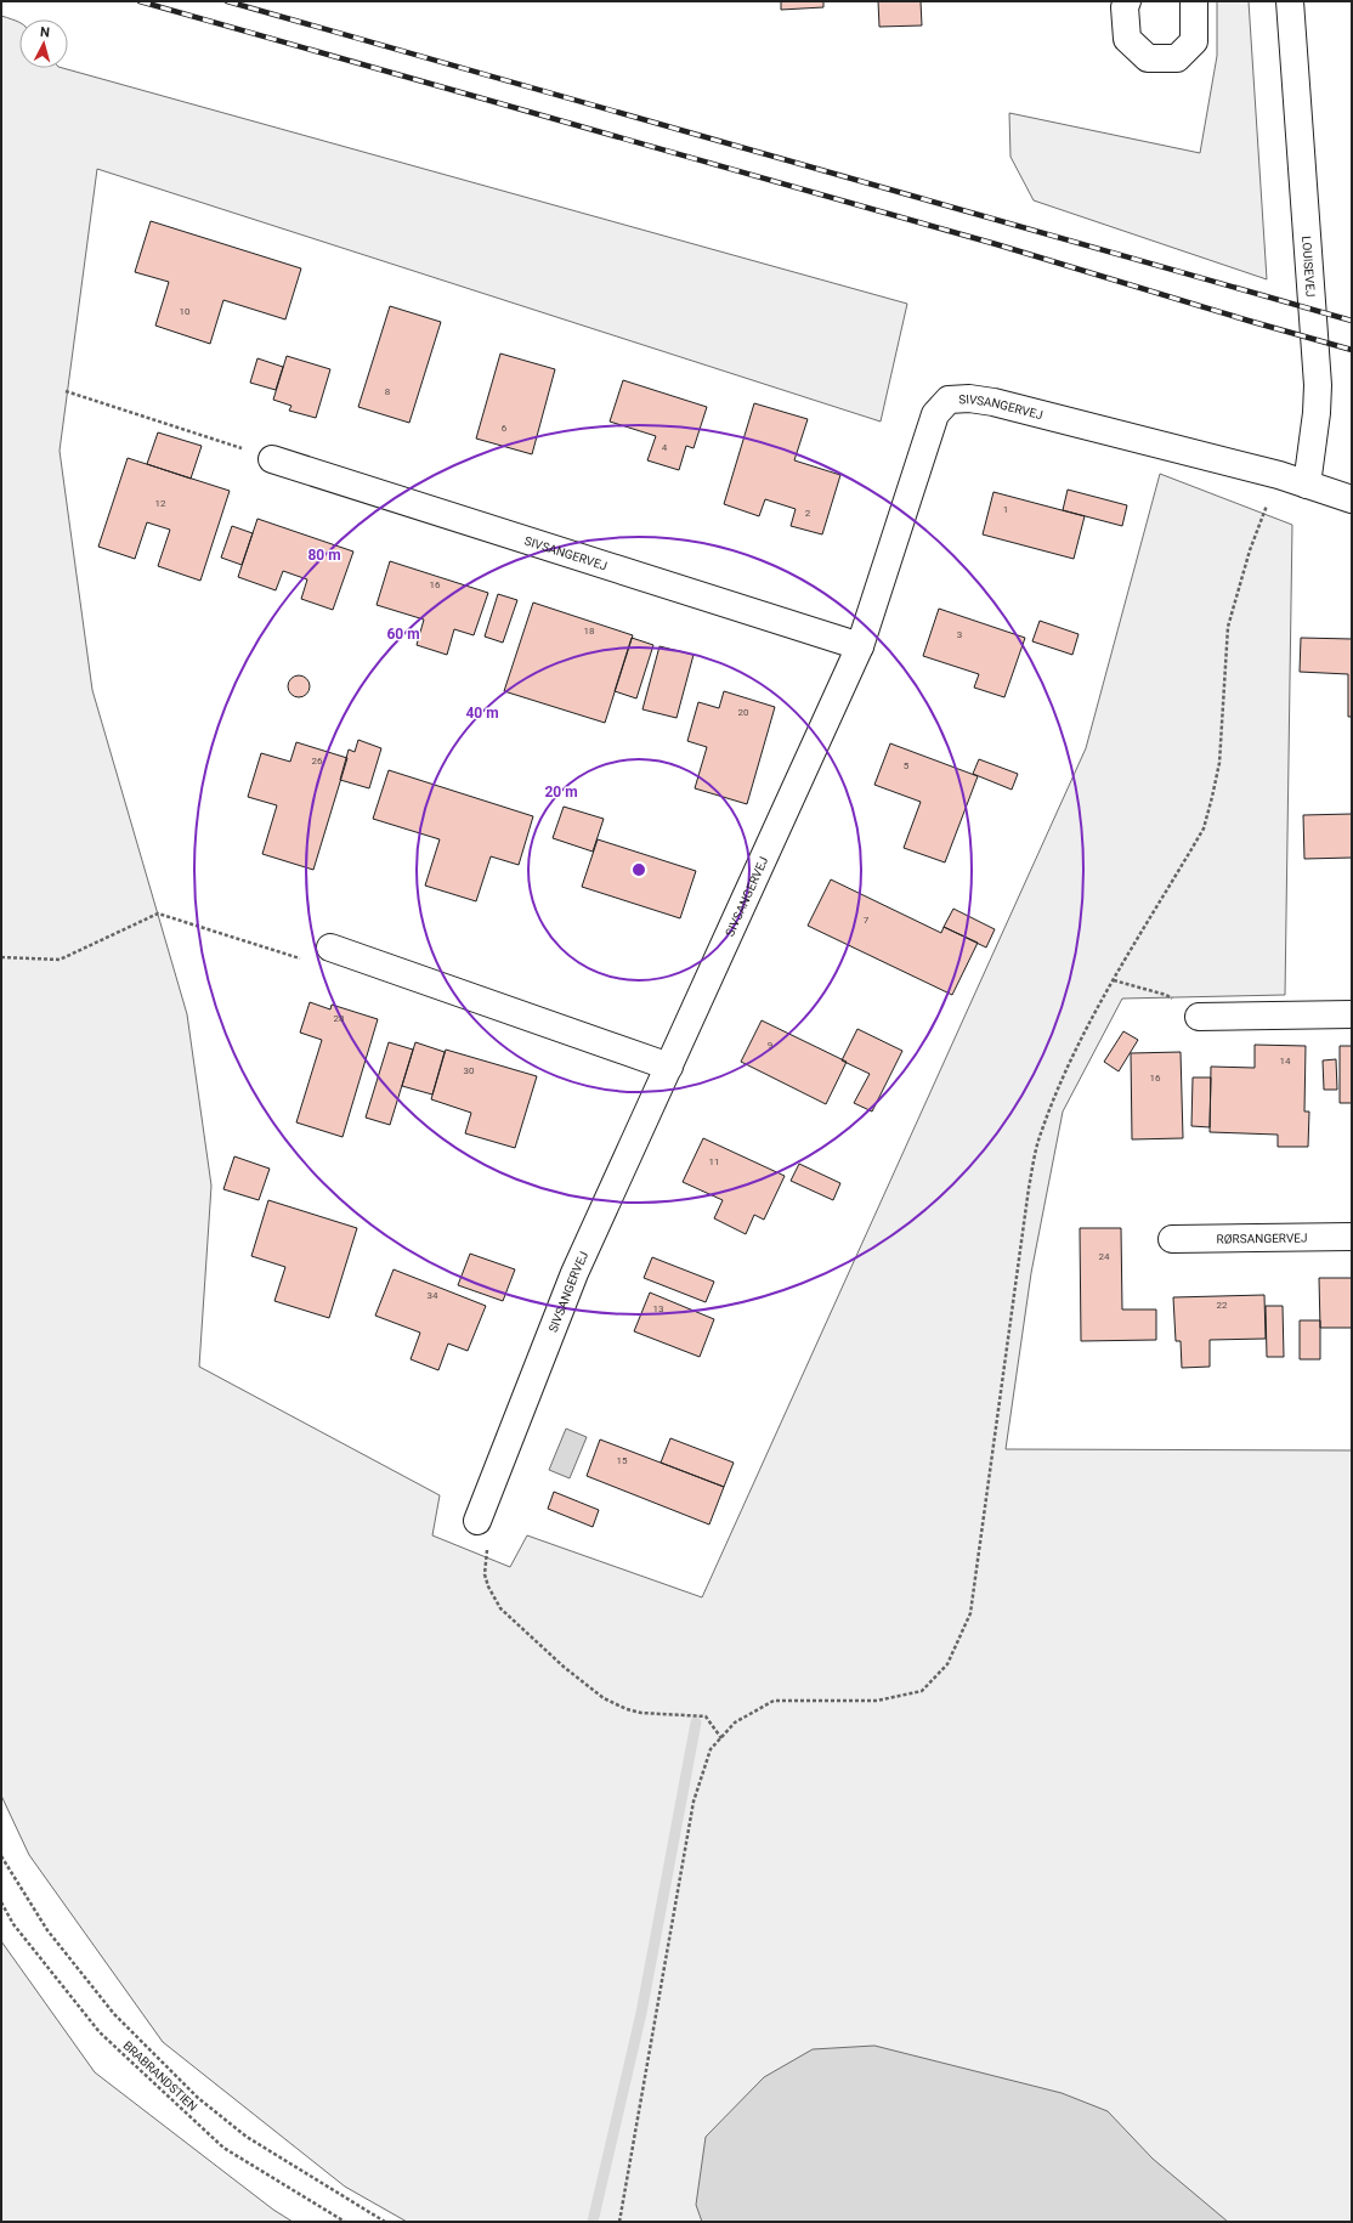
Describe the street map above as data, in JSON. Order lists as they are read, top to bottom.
{
  "streets": {
    "street": ["LOUISEVEJ", "SIVSANGERVEJ", "RØRSANGERVEJ"],
    "path": ["BRABRANDSTIEN"]
  },
  "crossings": [
    ["LOUISEVEJ", "SIVSANGERVEJ"]
  ],
  "house_numbers": [
    "10",
    "8",
    "6",
    "4",
    "12",
    "1",
    "2",
    "16",
    "18",
    "3",
    "20",
    "26",
    "5",
    "7",
    "28",
    "9",
    "14",
    "30",
    "16",
    "11",
    "24",
    "34",
    "22",
    "13",
    "15"
  ],
  "north": "top",
  "rings": [
    "80 m",
    "60 m",
    "40 m",
    "20 m"
  ]
}
